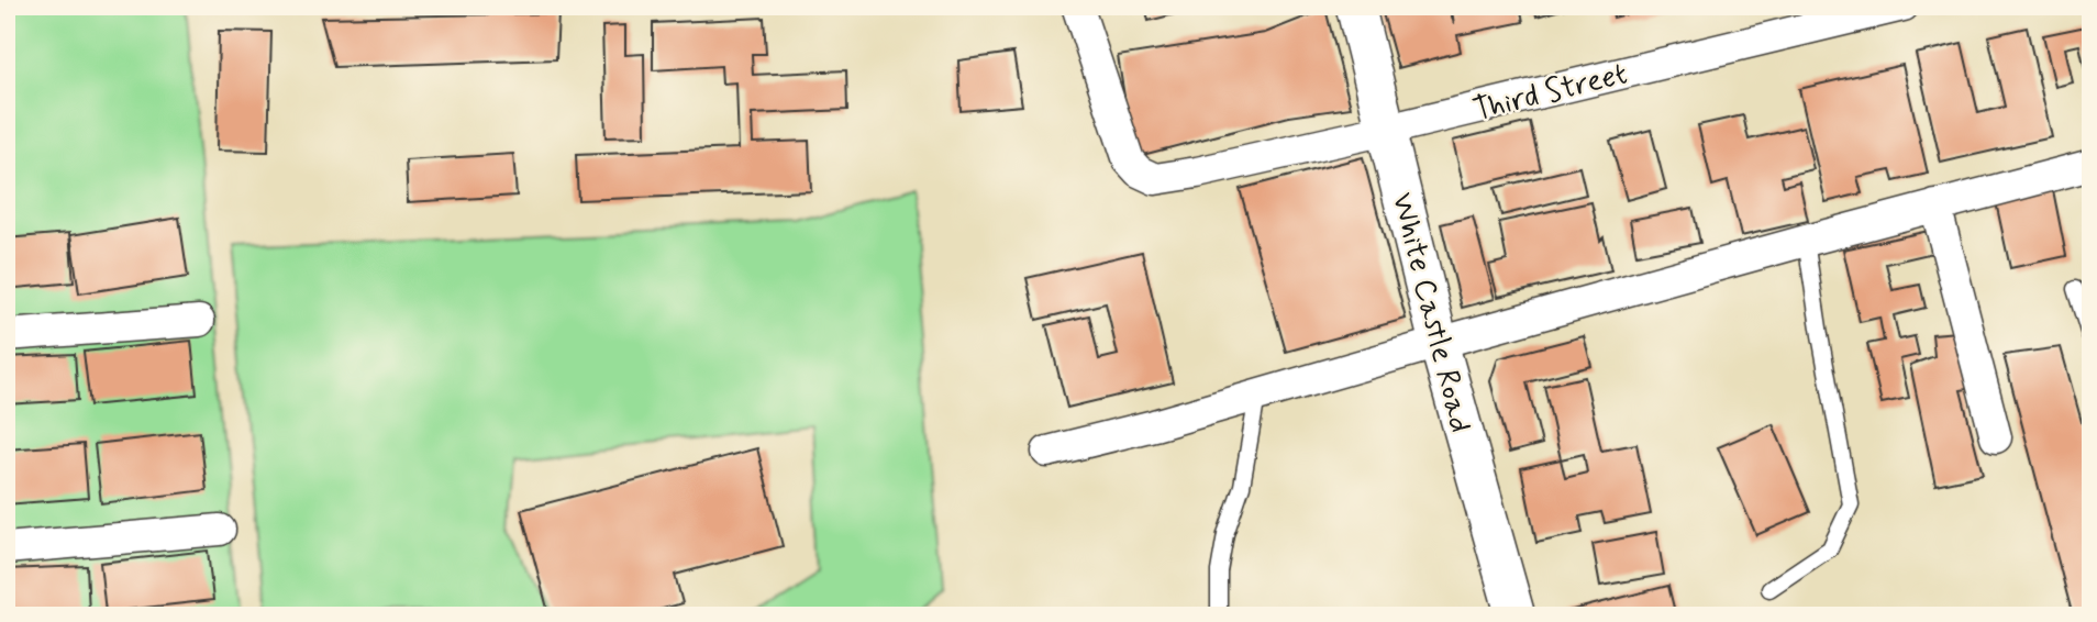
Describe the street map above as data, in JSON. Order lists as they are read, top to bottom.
{
  "streets": {
    "street": ["Third Street", "White Castle Road"]
  },
  "crossings": [
    ["Third Street", "White Castle Road"]
  ]
}
